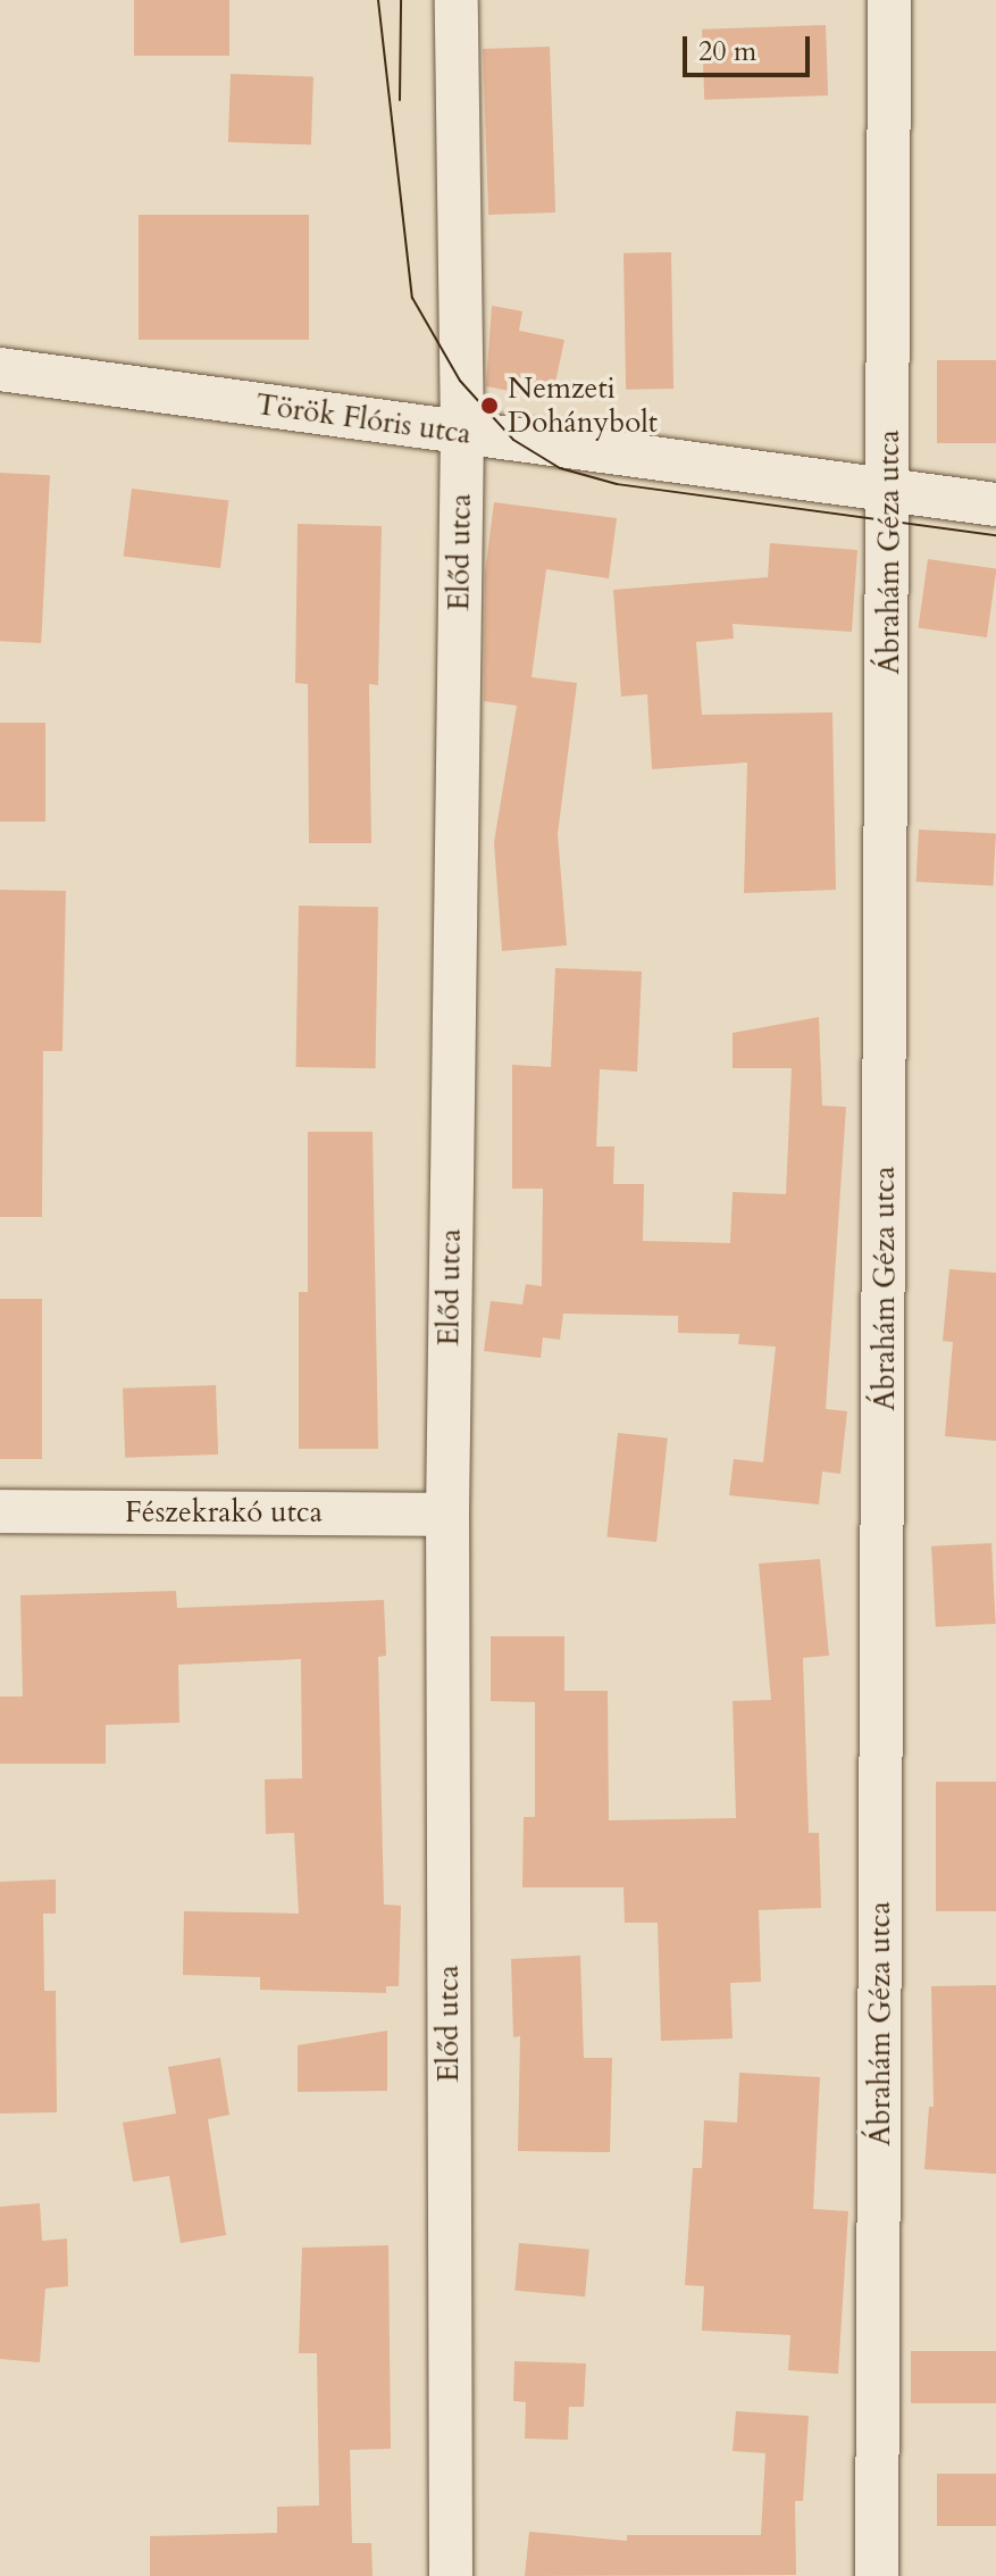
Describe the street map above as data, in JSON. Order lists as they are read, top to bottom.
{
  "streets": {
    "street": [
      "Török Flóris utca",
      "Előd utca",
      "Ábrahám Géza utca",
      "Fészekrakó utca"
    ]
  },
  "crossings": [
    ["Török Flóris utca", "Előd utca"],
    ["Török Flóris utca", "Ábrahám Géza utca"],
    ["Előd utca", "Fészekrakó utca"]
  ],
  "places": ["Nemzeti Dohánybolt"],
  "scale_bar": "20 m"
}
